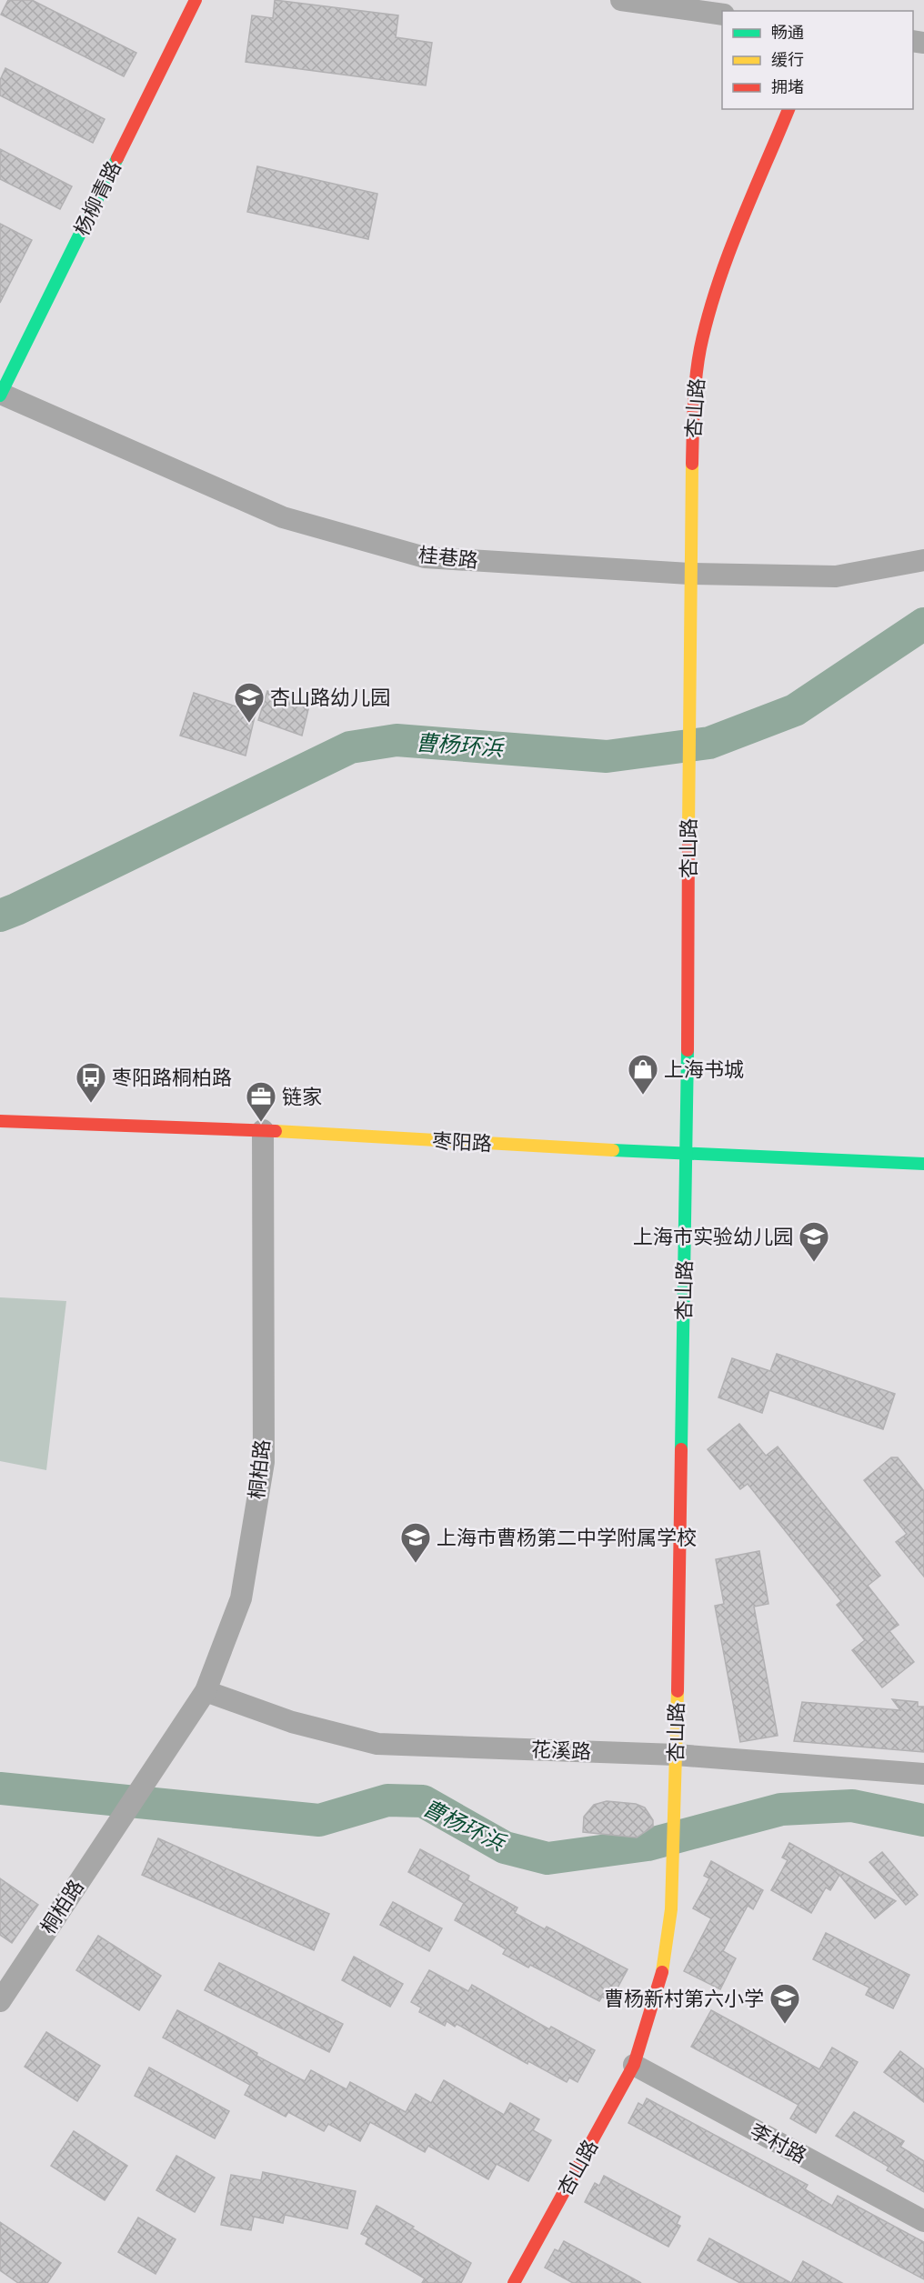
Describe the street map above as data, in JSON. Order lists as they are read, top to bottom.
{
  "streets": {
    "street": [
      "杨柳青路",
      "杏山路",
      "桂巷路",
      "枣阳路",
      "桐柏路",
      "花溪路",
      "李村路"
    ]
  },
  "crossings": [
    ["杨柳青路", "桂巷路"],
    ["杏山路", "桂巷路"],
    ["杏山路", "枣阳路"],
    ["杏山路", "花溪路"],
    ["杏山路", "李村路"],
    ["枣阳路", "桐柏路"],
    ["桐柏路", "花溪路"]
  ],
  "water": ["曹杨环浜"],
  "places": {
    "school or university": [
      "杏山路幼儿园",
      "上海市实验幼儿园",
      "上海市曹杨第二中学附属学校",
      "曹杨新村第六小学"
    ],
    "shop": ["上海书城"],
    "bus stop": ["枣阳路桐柏路"],
    "office": ["链家"]
  },
  "legend": ["畅通", "缓行", "拥堵"]
}
